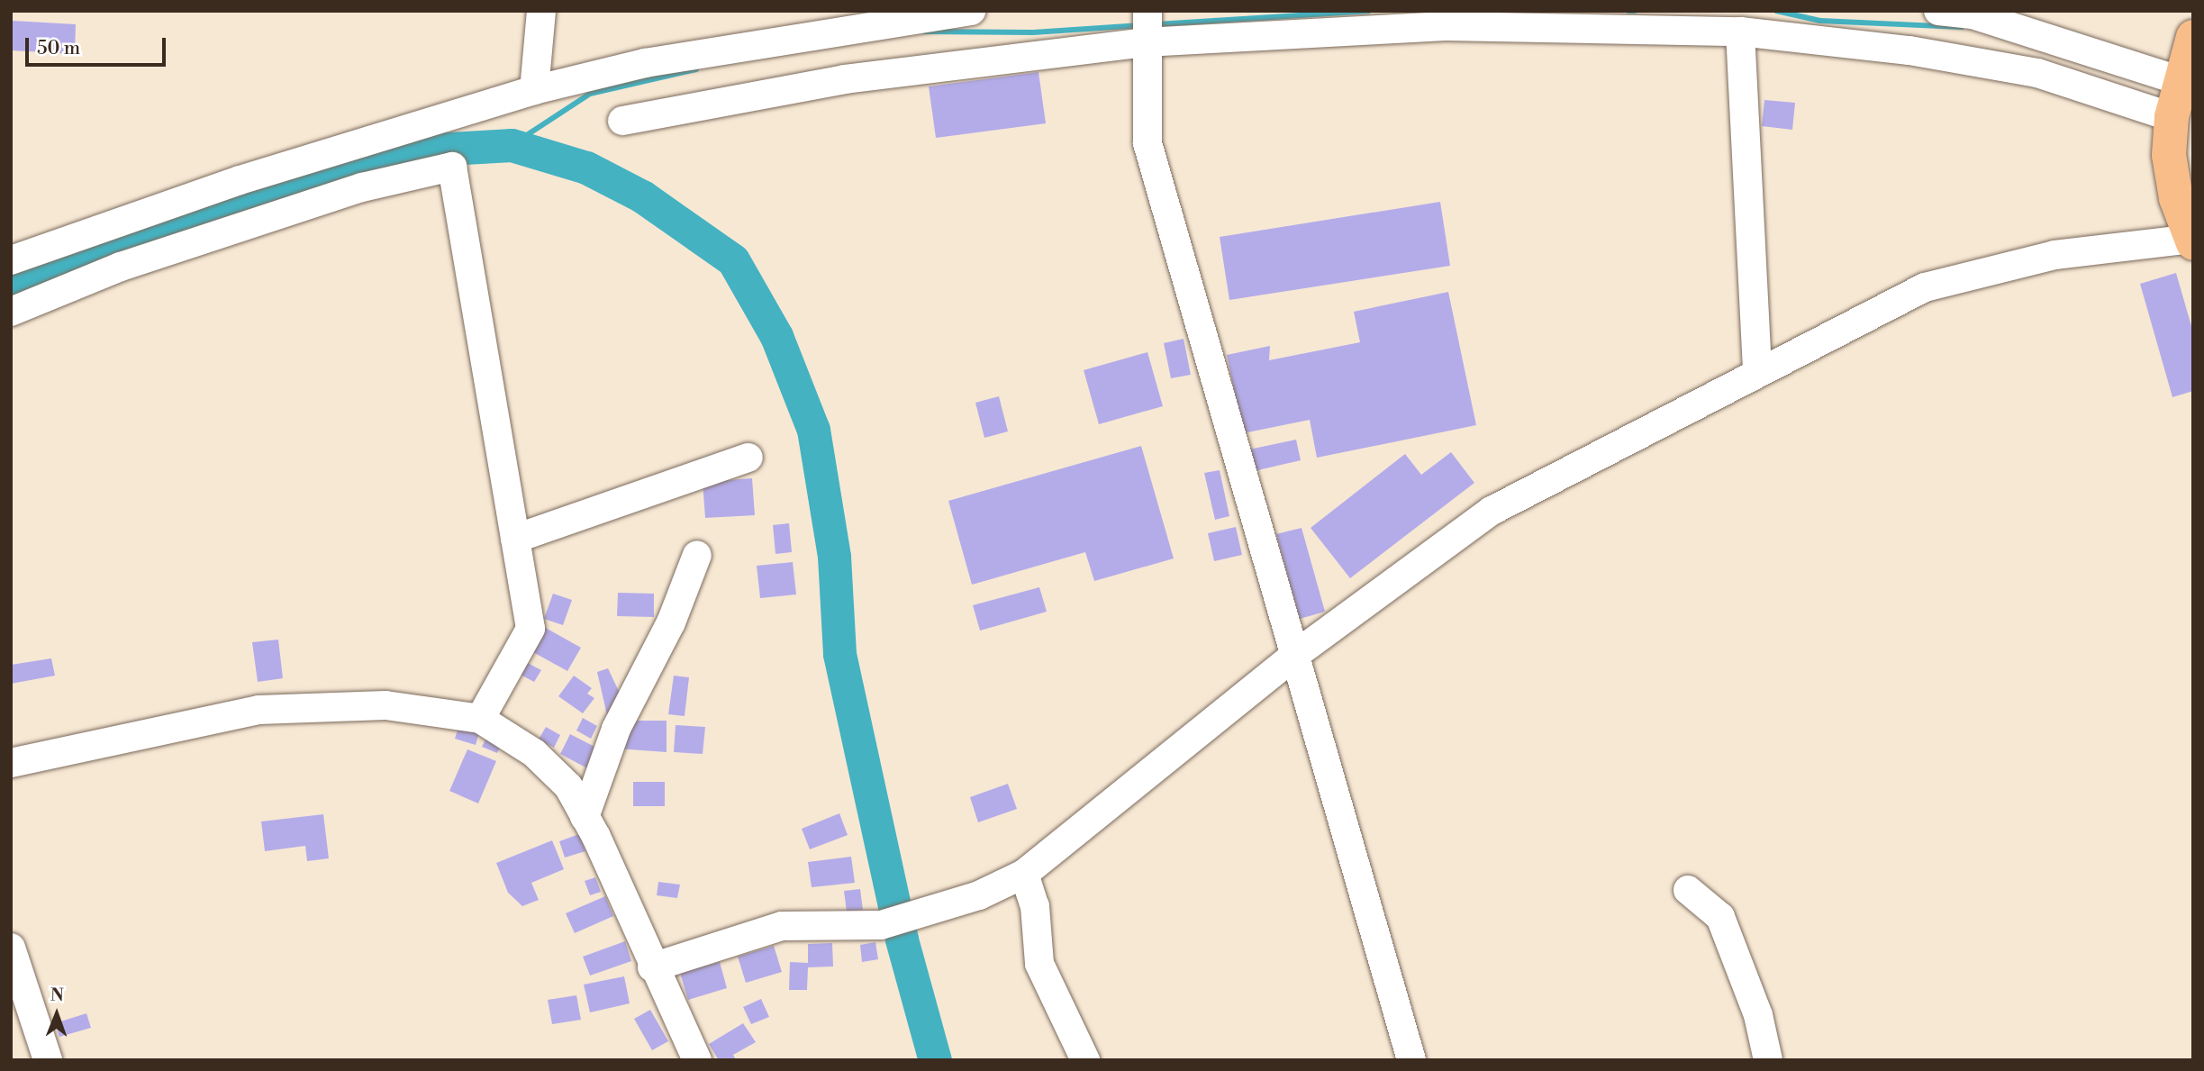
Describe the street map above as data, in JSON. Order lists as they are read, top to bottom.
{
  "scale_bar": "50 m",
  "north": "top"
}
